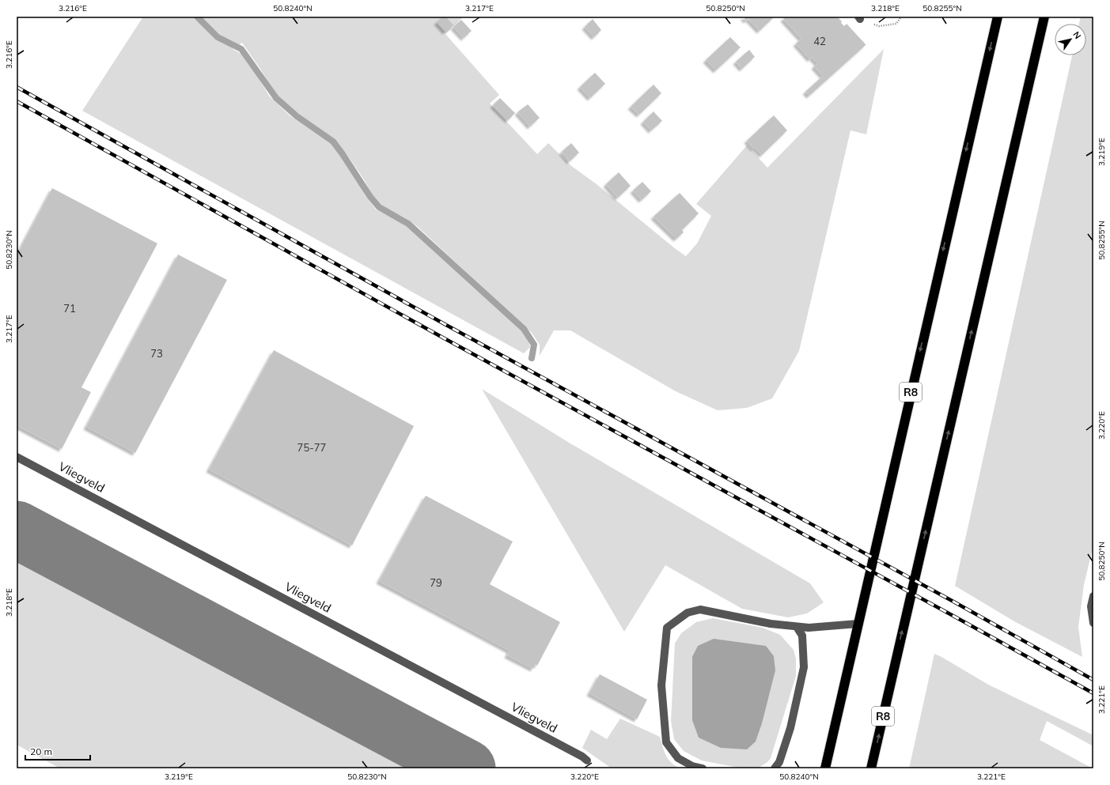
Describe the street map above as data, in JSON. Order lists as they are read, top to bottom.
{
  "streets": {
    "highway": ["R8"],
    "lane": ["Vliegveld"]
  },
  "house_numbers": [
    "42",
    "71",
    "73",
    "75-77",
    "79"
  ],
  "scale_bar": "20 m",
  "north": "top right",
  "coordinates": [
    "3.216°E",
    "50.8240°N",
    "3.217°E",
    "50.8250°N",
    "3.218°E",
    "50.8255°N",
    "3.219°E",
    "50.8230°N",
    "3.220°E",
    "3.221°E"
  ]
}
